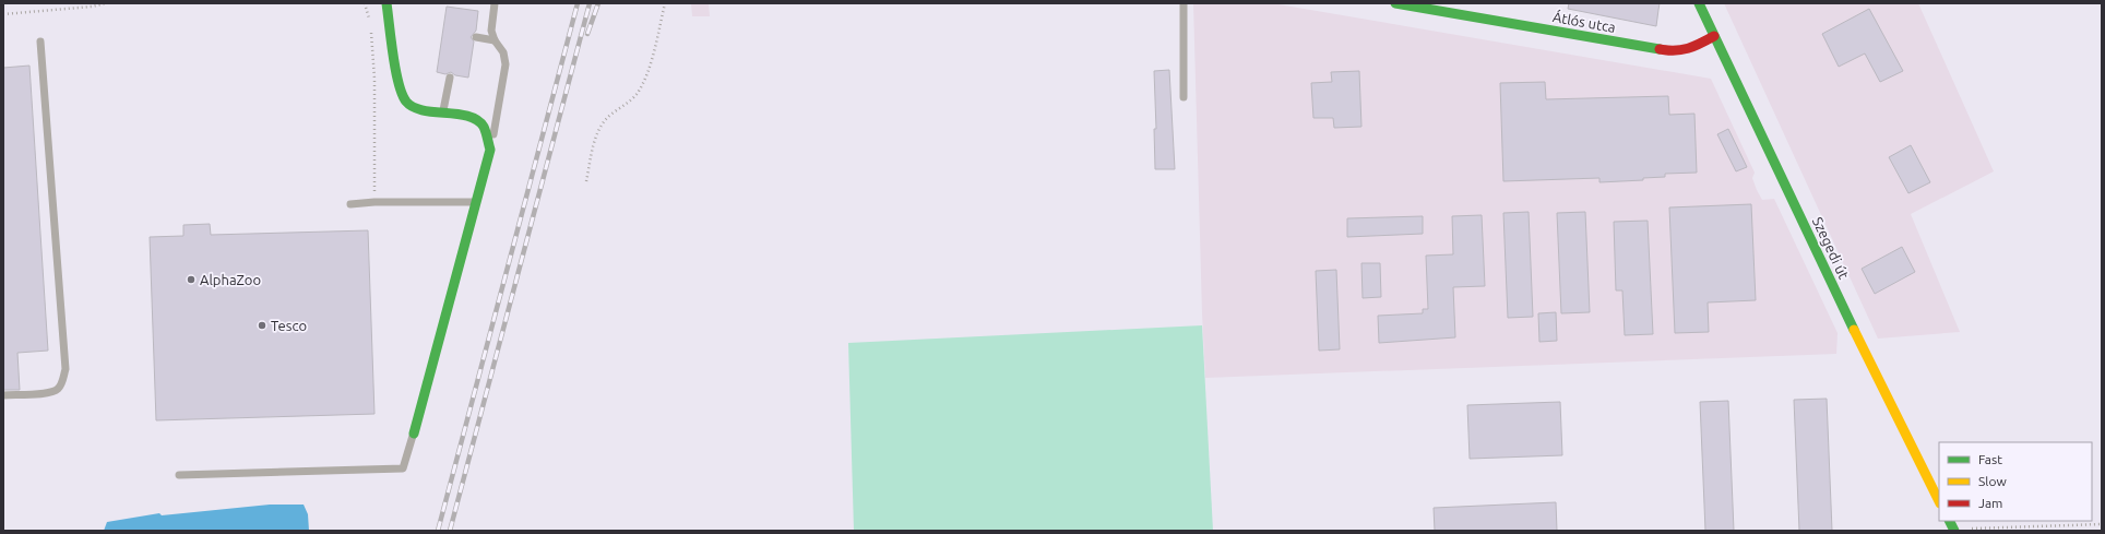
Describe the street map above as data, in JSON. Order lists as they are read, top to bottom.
{
  "streets": {
    "street": ["Átlós utca", "Szegedi út"]
  },
  "crossings": [
    ["Átlós utca", "Szegedi út"]
  ],
  "places": ["AlphaZoo", "Tesco"],
  "legend": ["Fast", "Slow", "Jam"]
}
